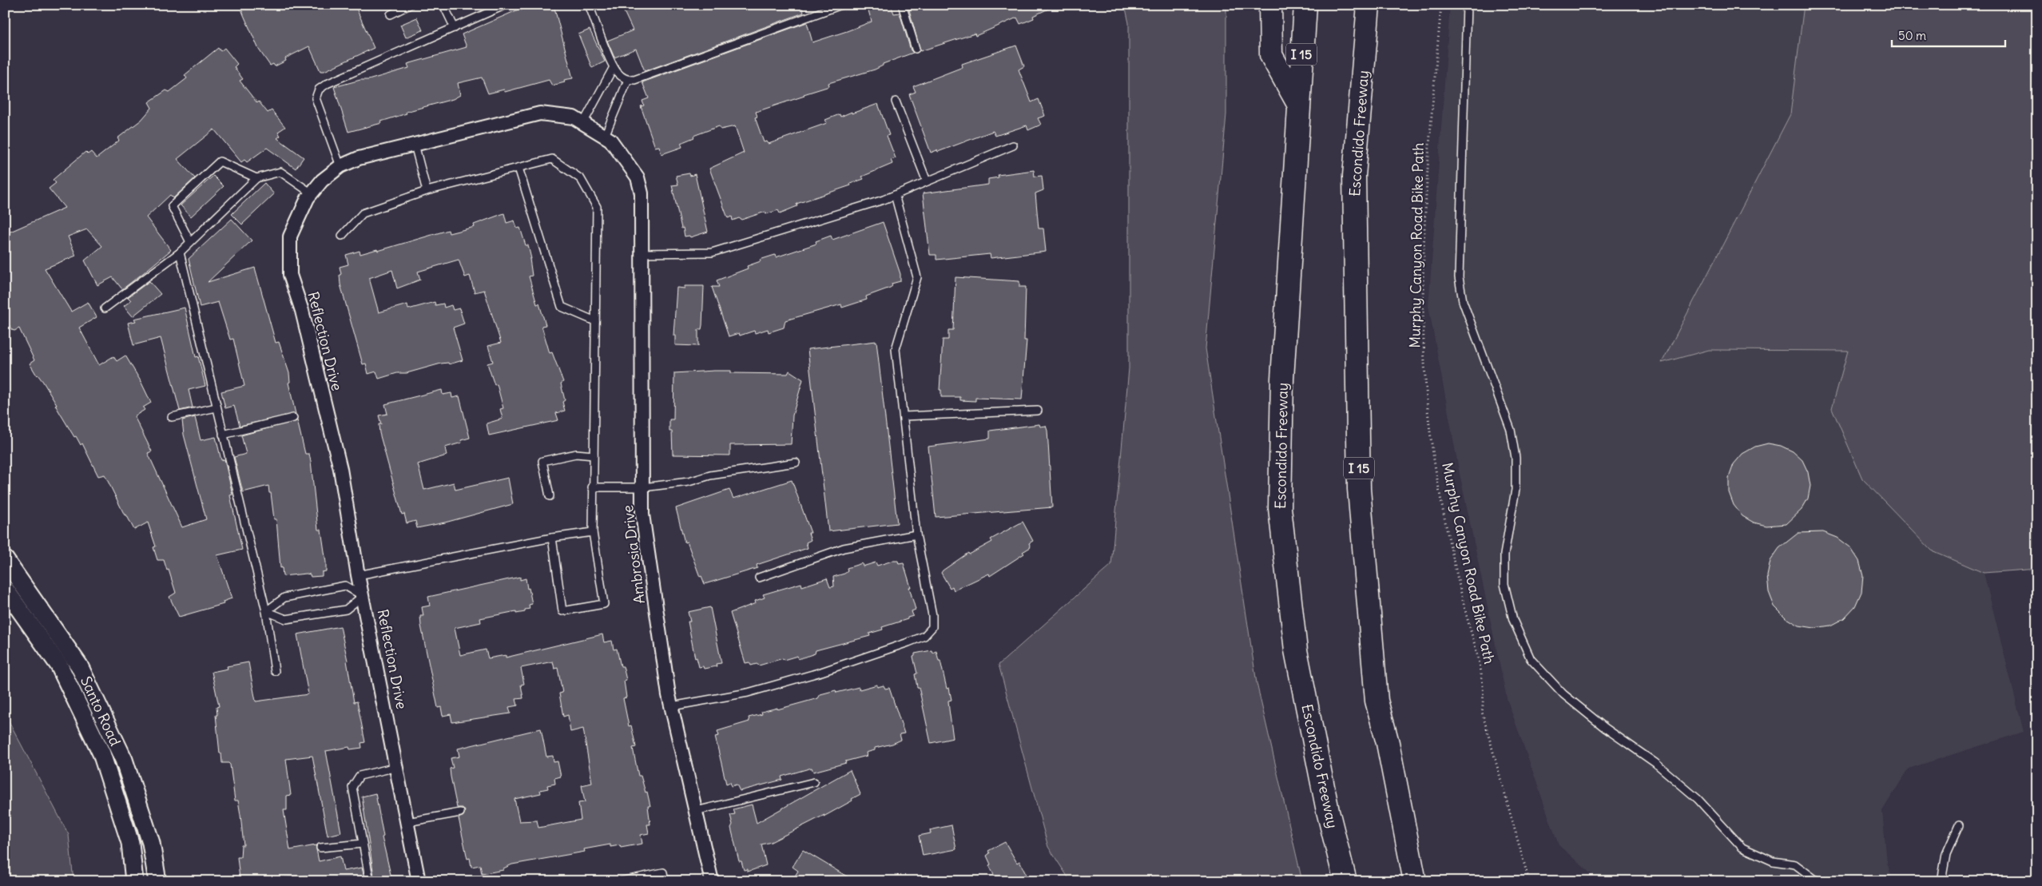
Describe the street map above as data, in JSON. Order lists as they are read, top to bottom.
{
  "streets": {
    "highway": ["I 15", "Escondido Freeway"],
    "street": ["Reflection Drive", "Ambrosia Drive", "Santo Road"],
    "path": ["Murphy Canyon Road Bike Path"]
  },
  "crossings": [
    ["Reflection Drive", "Ambrosia Drive"]
  ],
  "scale_bar": "50 m"
}
